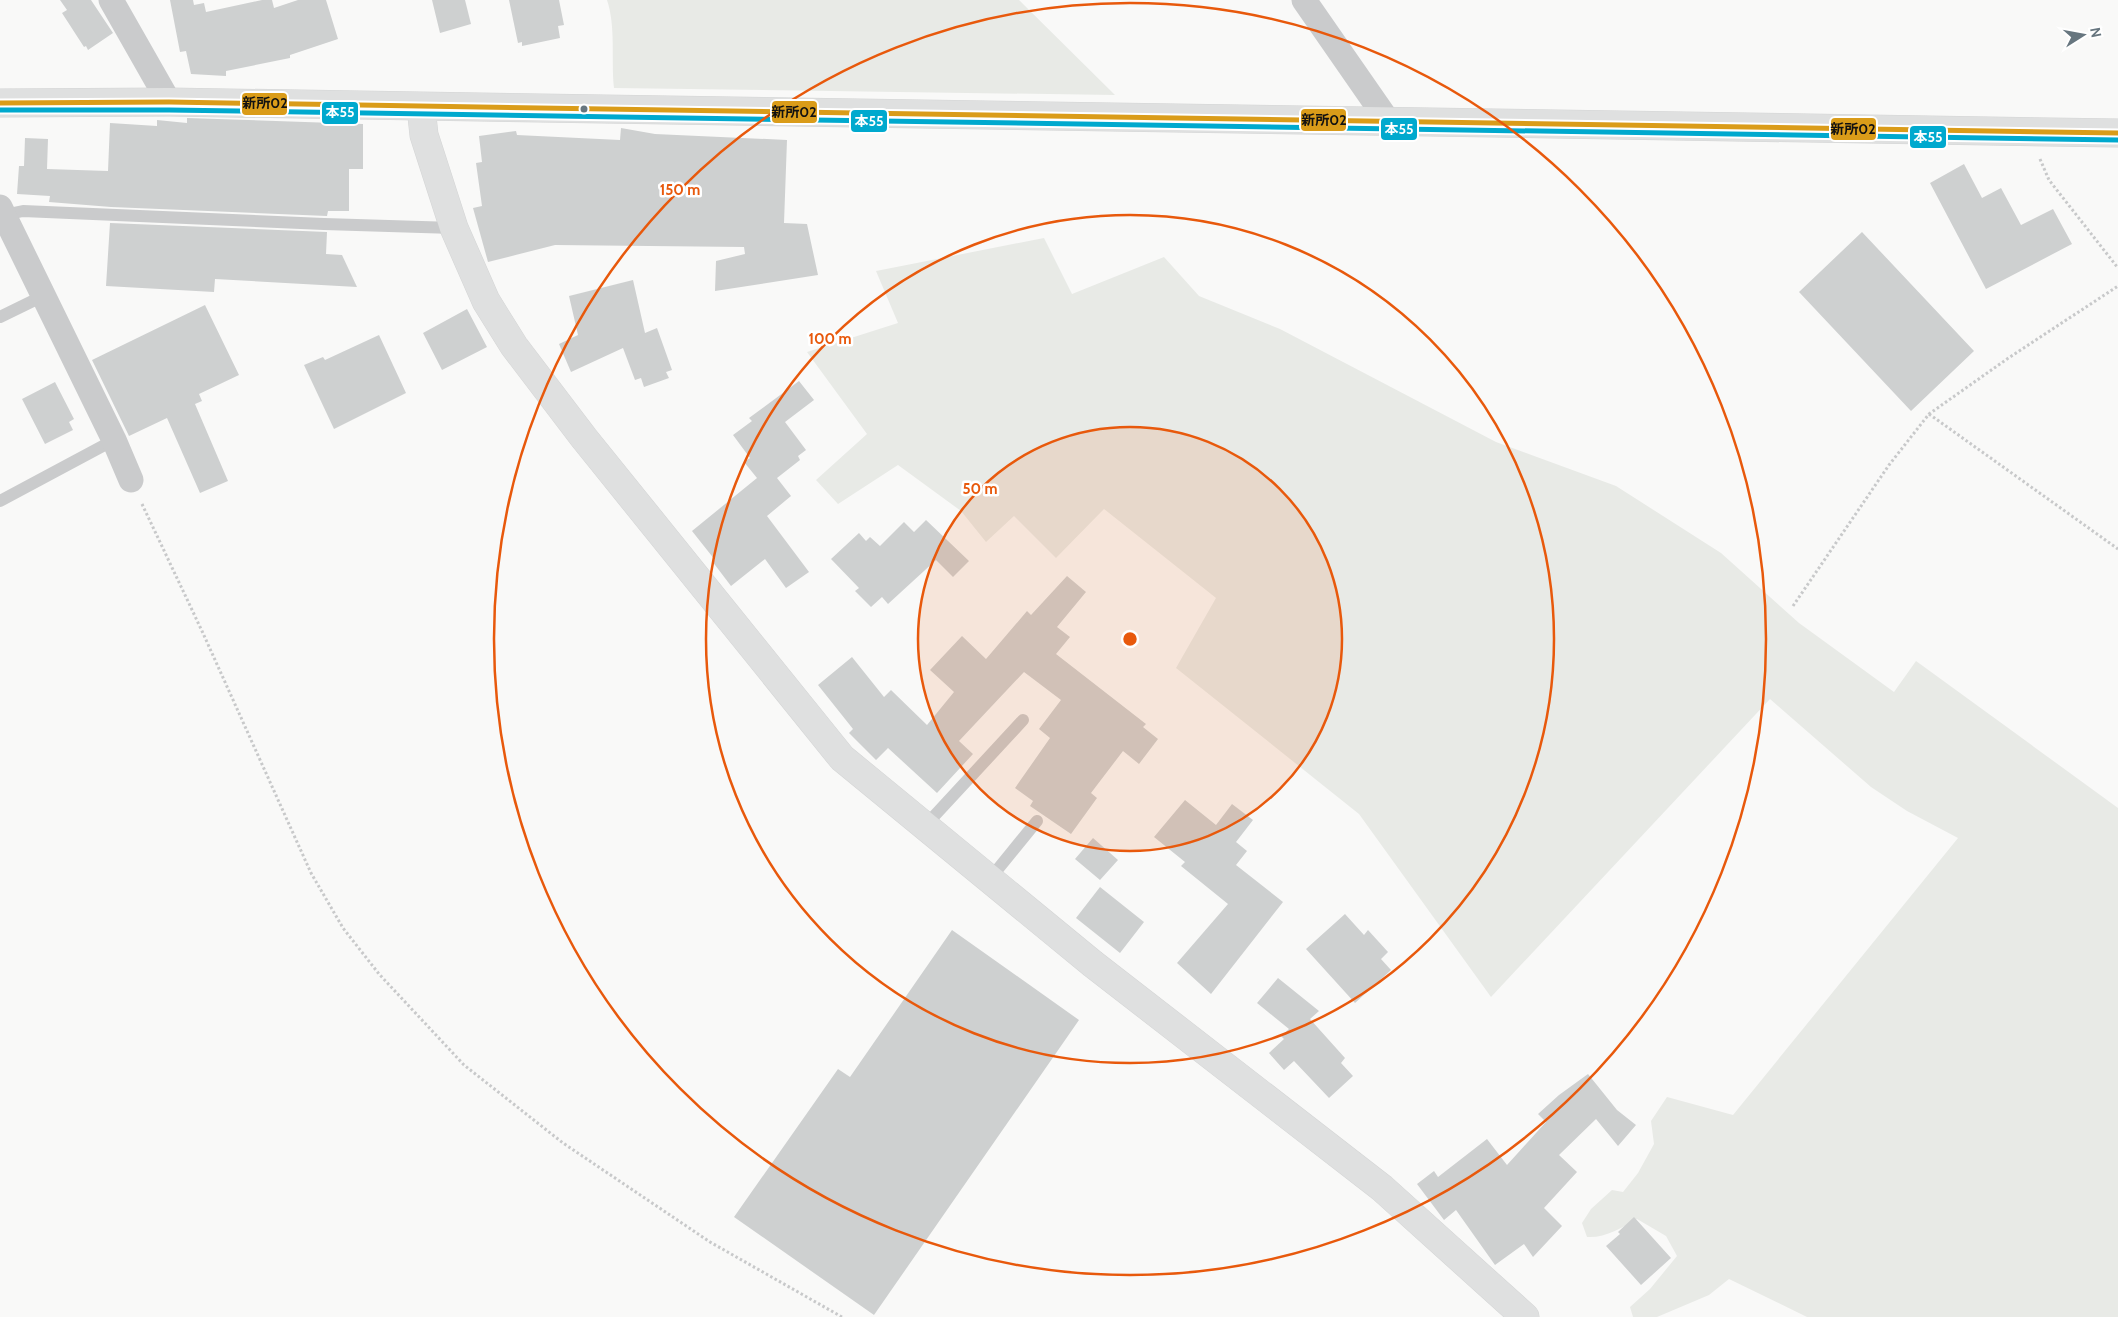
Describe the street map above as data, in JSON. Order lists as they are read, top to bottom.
{
  "lines": ["transit line 新所02", "transit line 本55"],
  "north": "right",
  "rings": ["150 m", "100 m", "50 m"]
}
